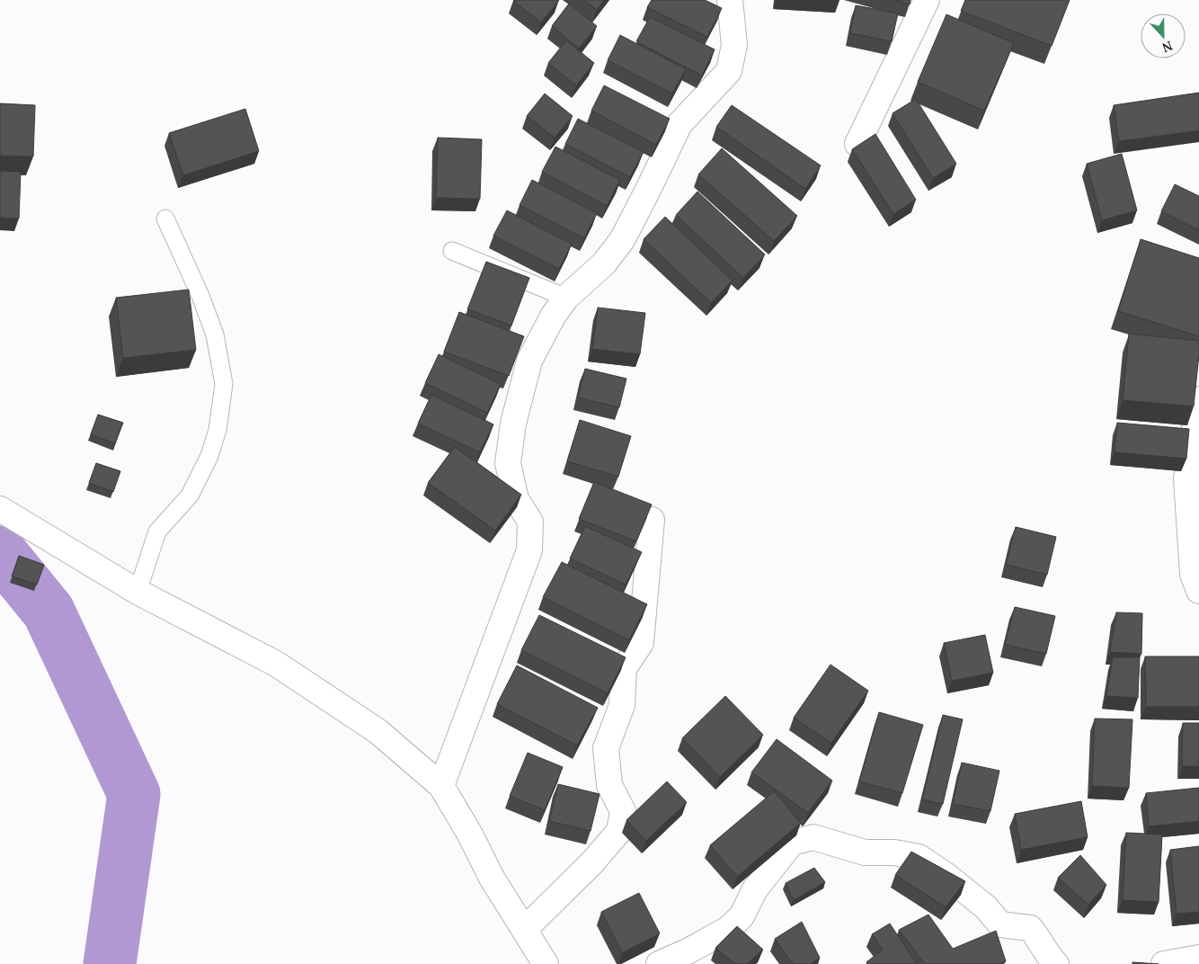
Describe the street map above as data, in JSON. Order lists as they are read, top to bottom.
{
  "north": "bottom"
}
